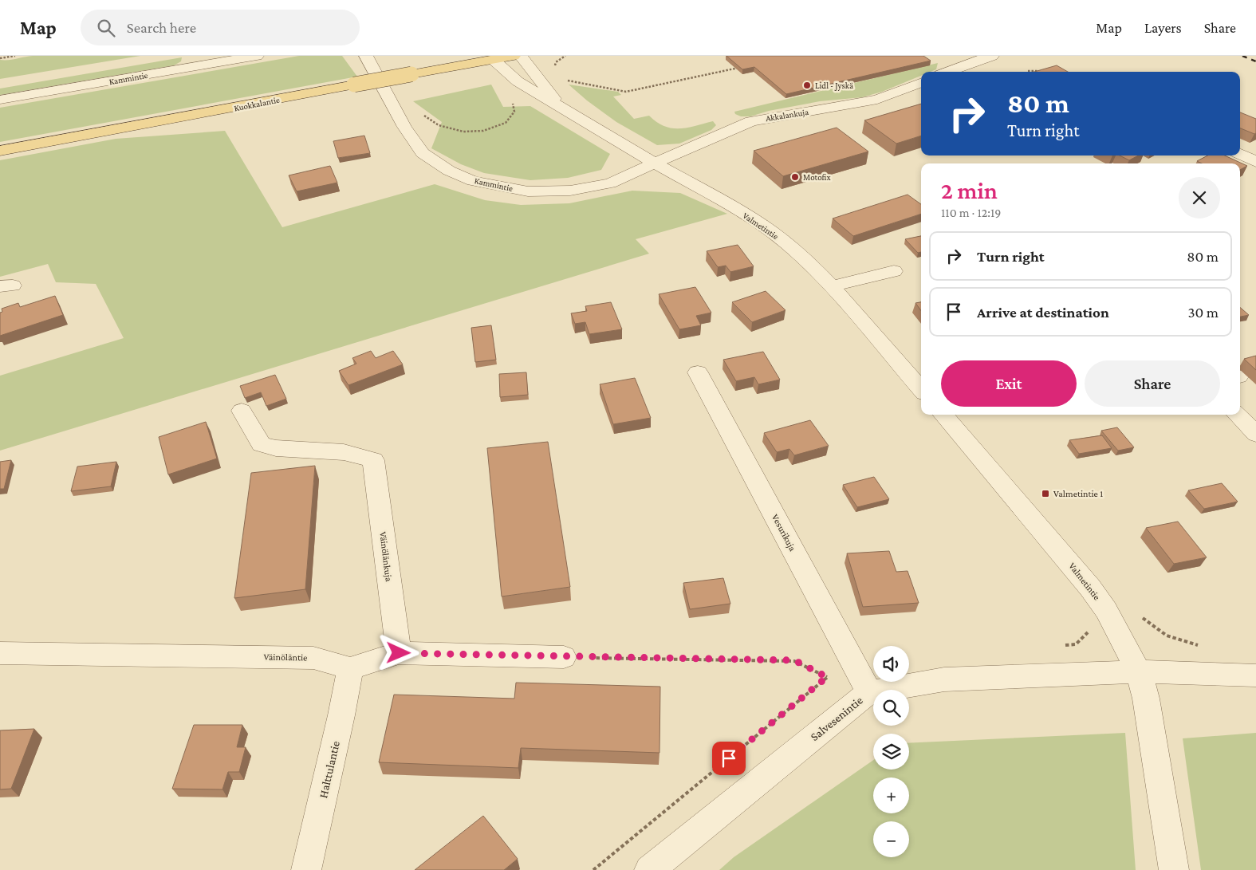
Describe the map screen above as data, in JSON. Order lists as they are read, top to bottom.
{
  "streets": {
    "main road": ["Kuokkalantie"],
    "street": [
      "Kammintie",
      "Akkalankuja",
      "Valmetintie",
      "Vesurikuja",
      "Väinölänkuja",
      "Väinöläntie",
      "Salvesenintie",
      "Halttulantie"
    ]
  },
  "crossings": [
    ["Kammintie", "Akkalankuja"],
    ["Kammintie", "Valmetintie"],
    ["Kuokkalantie", "Valmetintie"],
    ["Akkalankuja", "Valmetintie"],
    ["Valmetintie", "Salvesenintie"],
    ["Vesurikuja", "Salvesenintie"],
    ["Väinöläntie", "Halttulantie"]
  ],
  "places": {
    "other": ["Lidl - Jyskä", "Motofix"],
    "transit": ["Valmetintie 1"]
  },
  "page": {
    "header": "Map",
    "search": "Search here",
    "nav": ["Map", "Layers", "Share"],
    "turn": ["80 m", "Turn right"],
    "heading": ["2 min", "110 m · 12:19"],
    "list": [
      {
        "name": "Turn right",
        "value": "80 m"
      },
      {
        "name": "Arrive at destination",
        "value": "30 m"
      }
    ],
    "buttons": ["Exit", "Share"],
    "map_buttons": ["+", "−"]
  }
}
